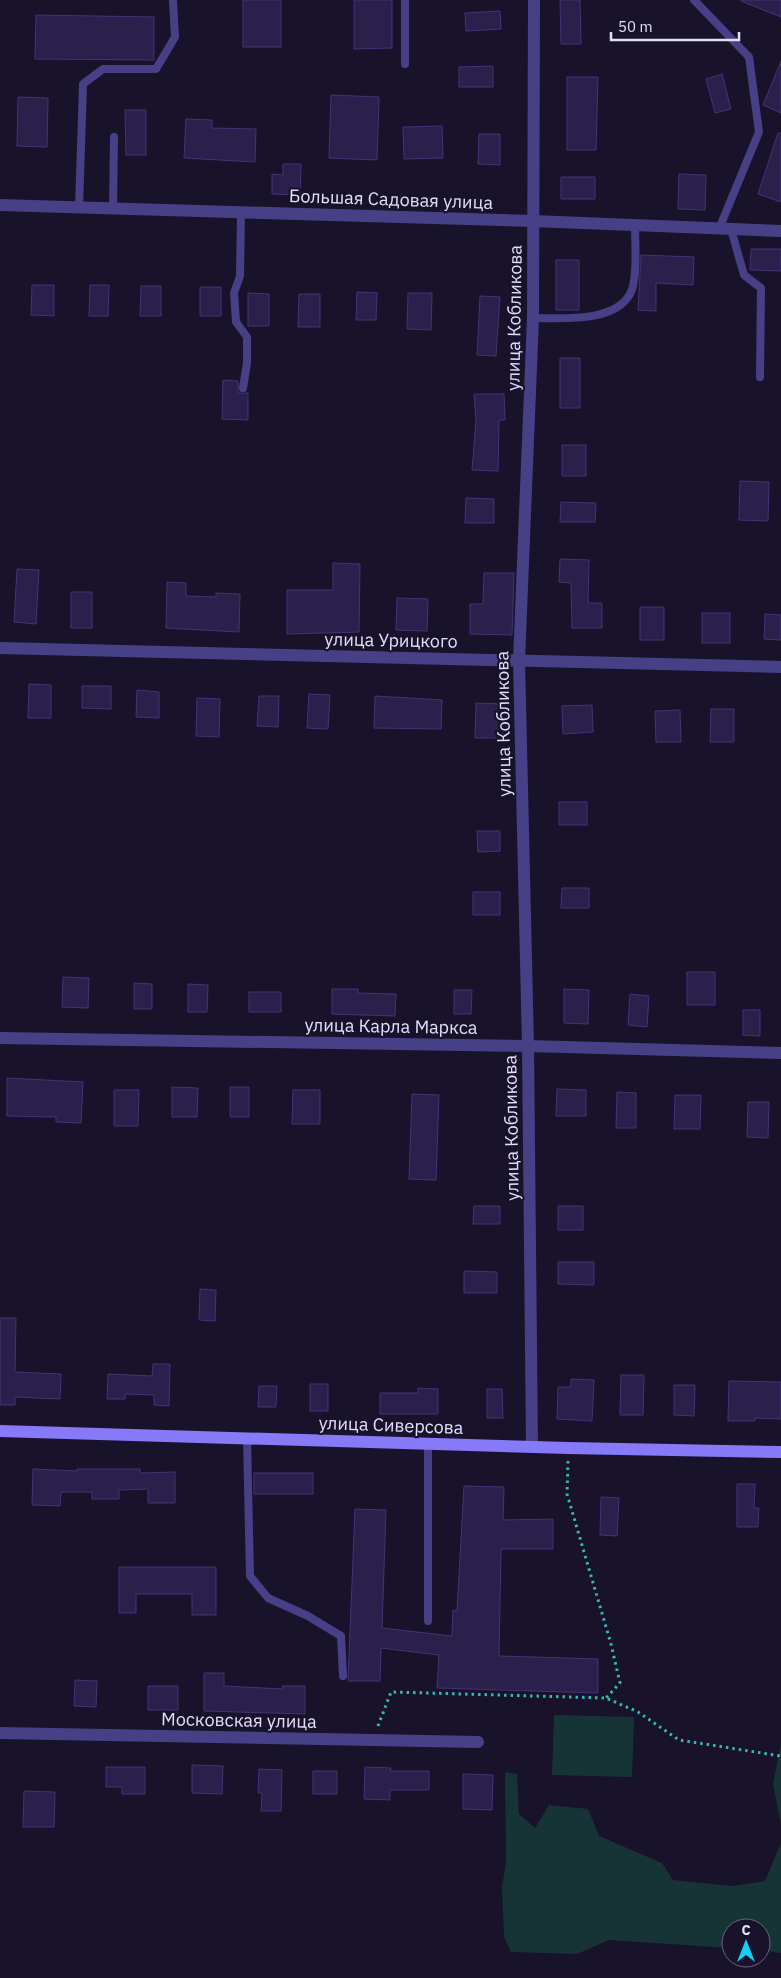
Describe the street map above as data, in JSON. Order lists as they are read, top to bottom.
{
  "streets": {
    "street": [
      "Большая Садовая улица",
      "улица Кобликова",
      "улица Урицкого",
      "улица Карла Маркса",
      "улица Сиверсова",
      "Московская улица"
    ]
  },
  "crossings": [
    ["Большая Садовая улица", "улица Кобликова"],
    ["улица Кобликова", "улица Урицкого"],
    ["улица Кобликова", "улица Карла Маркса"],
    ["улица Кобликова", "улица Сиверсова"]
  ],
  "scale_bar": "50 m",
  "north": "top"
}
